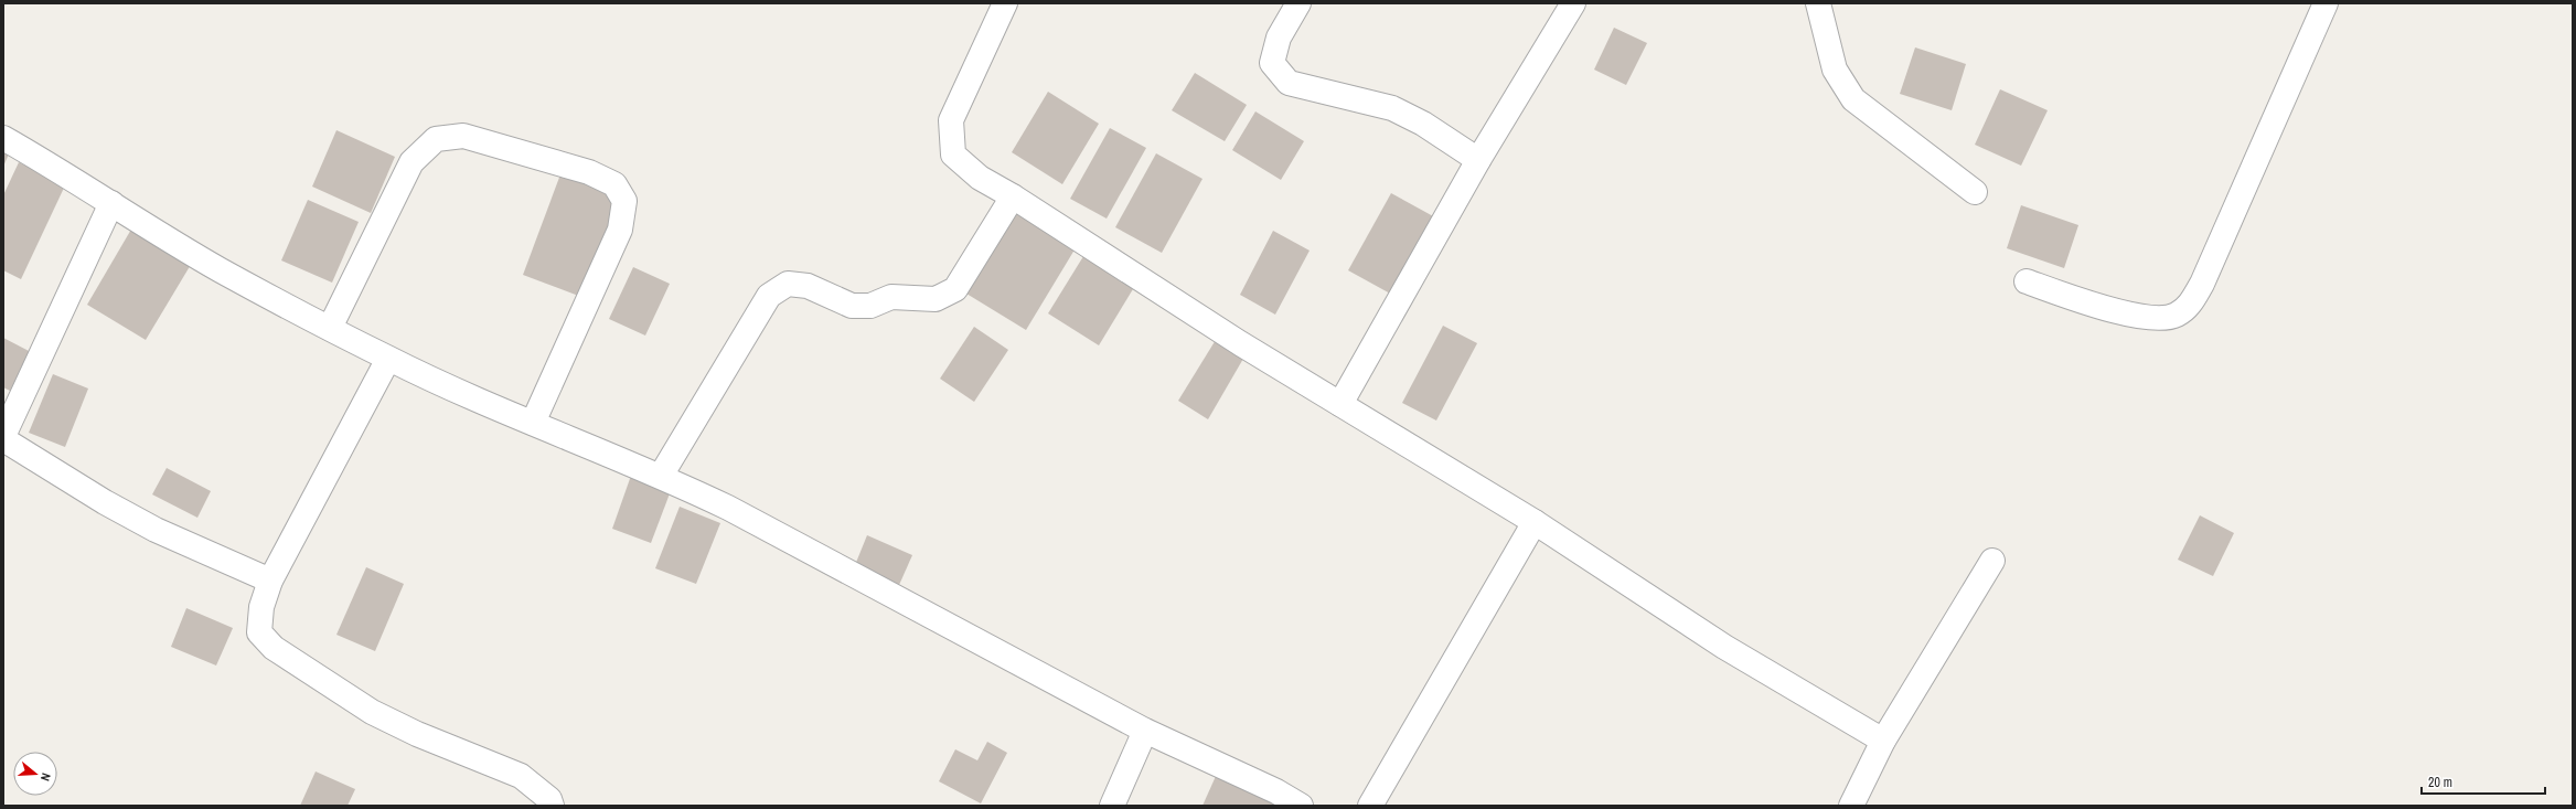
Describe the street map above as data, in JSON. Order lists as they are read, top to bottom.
{
  "scale_bar": "20 m",
  "north": "right"
}
